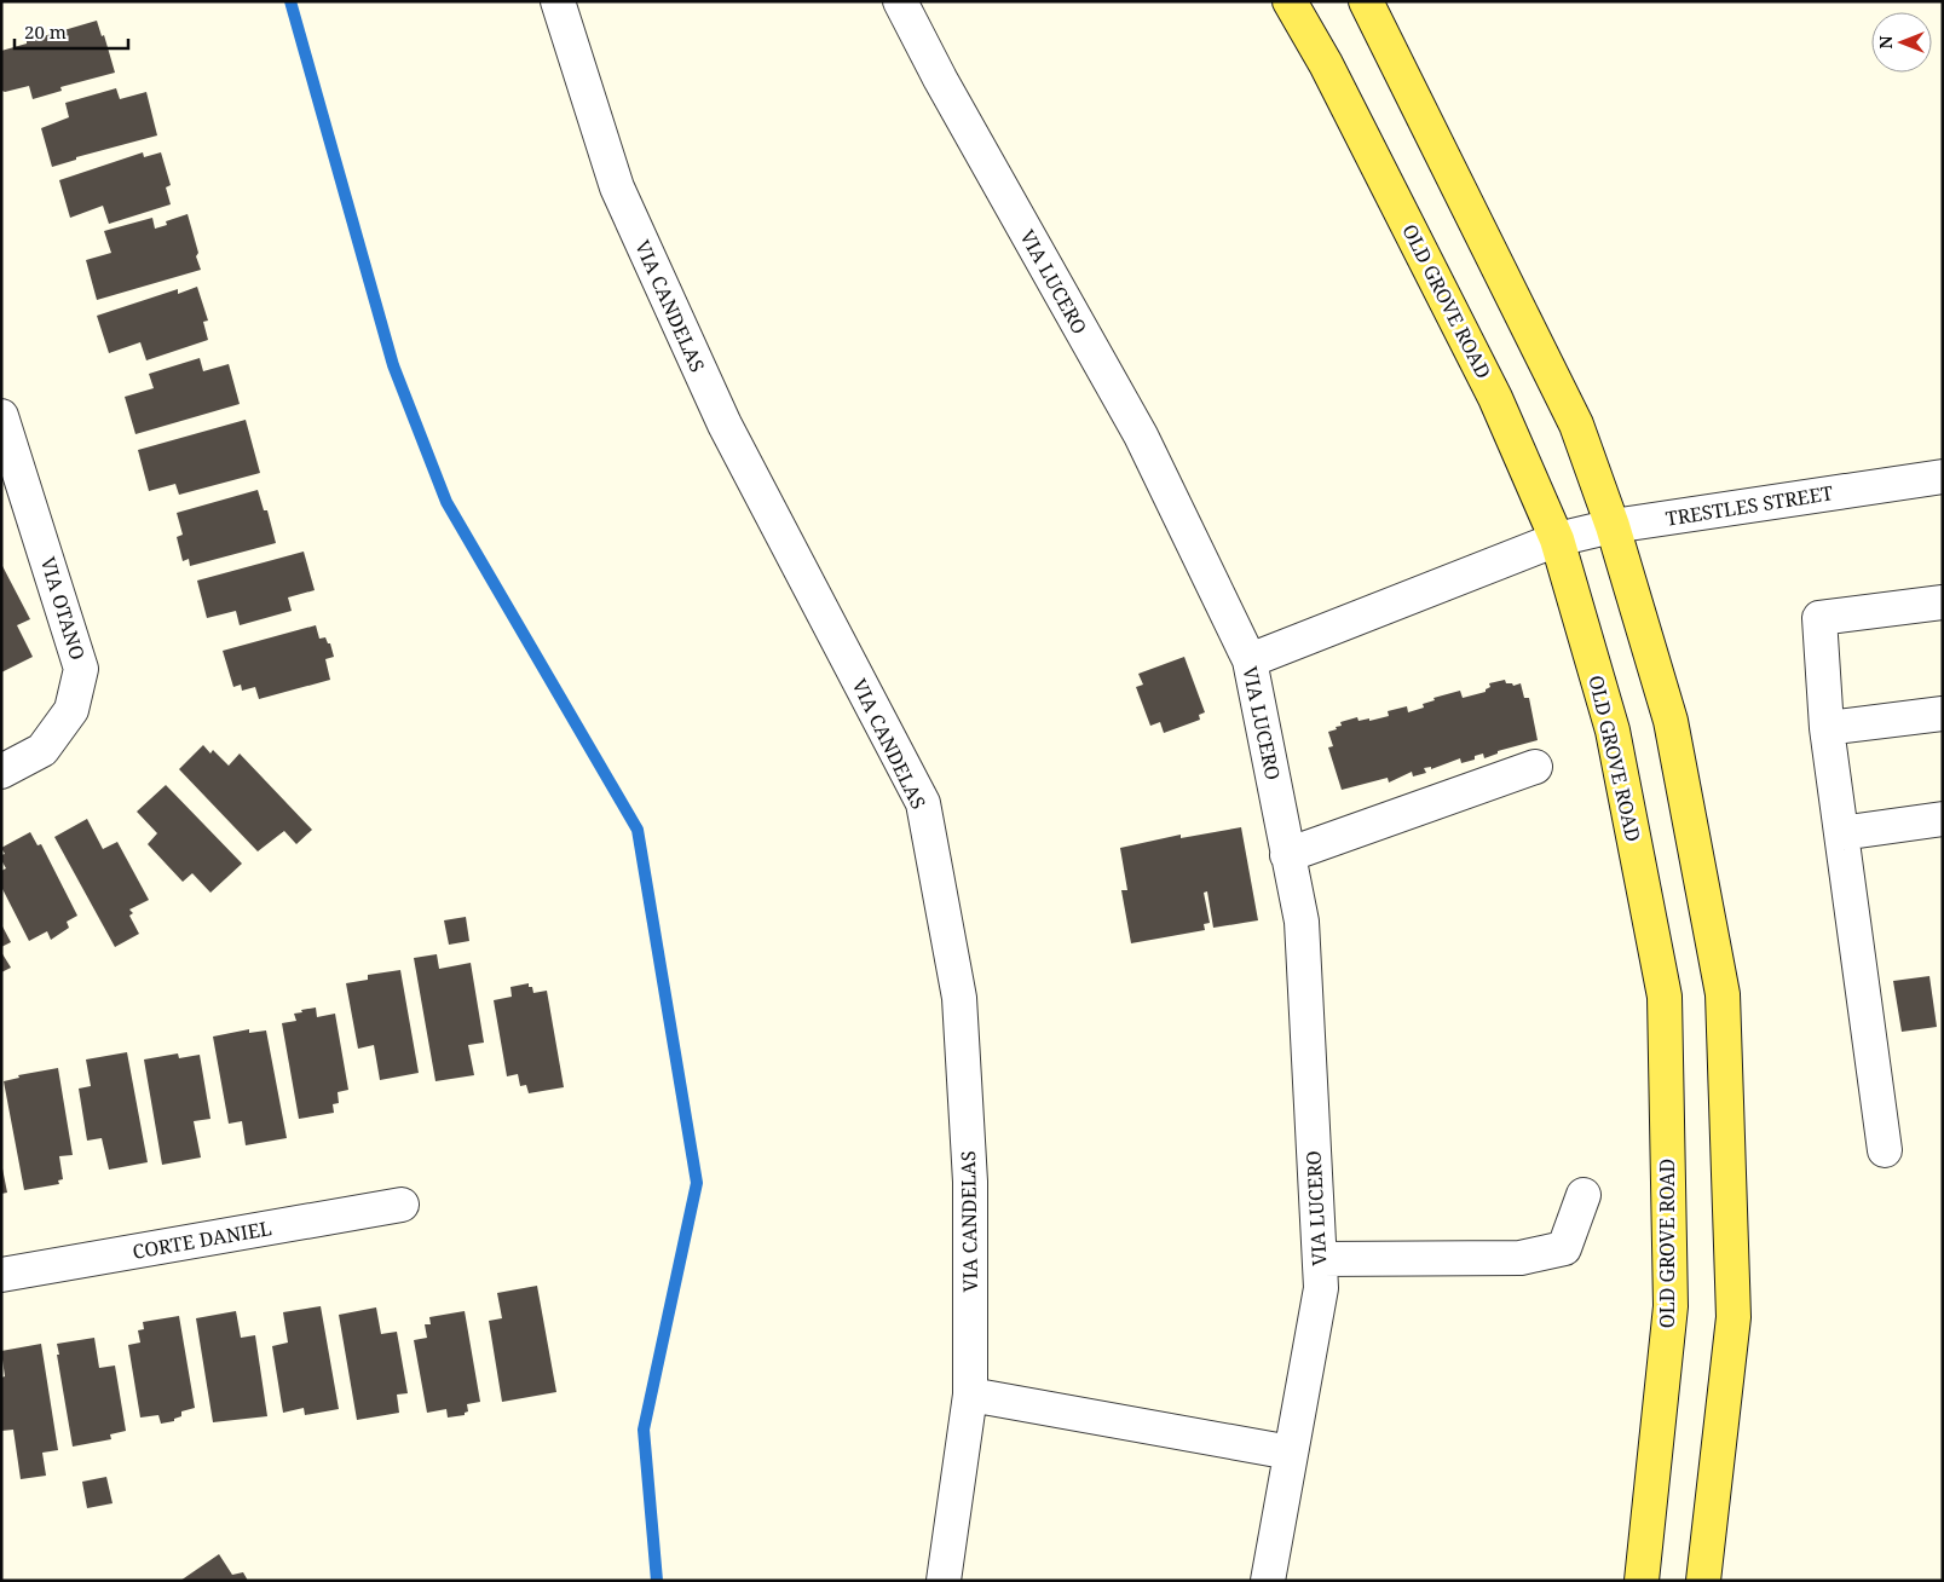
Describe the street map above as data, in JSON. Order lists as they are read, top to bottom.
{
  "streets": {
    "main road": ["OLD GROVE ROAD"],
    "street": [
      "VIA LUCERO",
      "VIA CANDELAS",
      "TRESTLES STREET",
      "VIA OTANO",
      "CORTE DANIEL"
    ]
  },
  "crossings": [
    ["VIA LUCERO", "TRESTLES STREET"],
    ["OLD GROVE ROAD", "TRESTLES STREET"]
  ],
  "scale_bar": "20 m",
  "north": "left"
}
